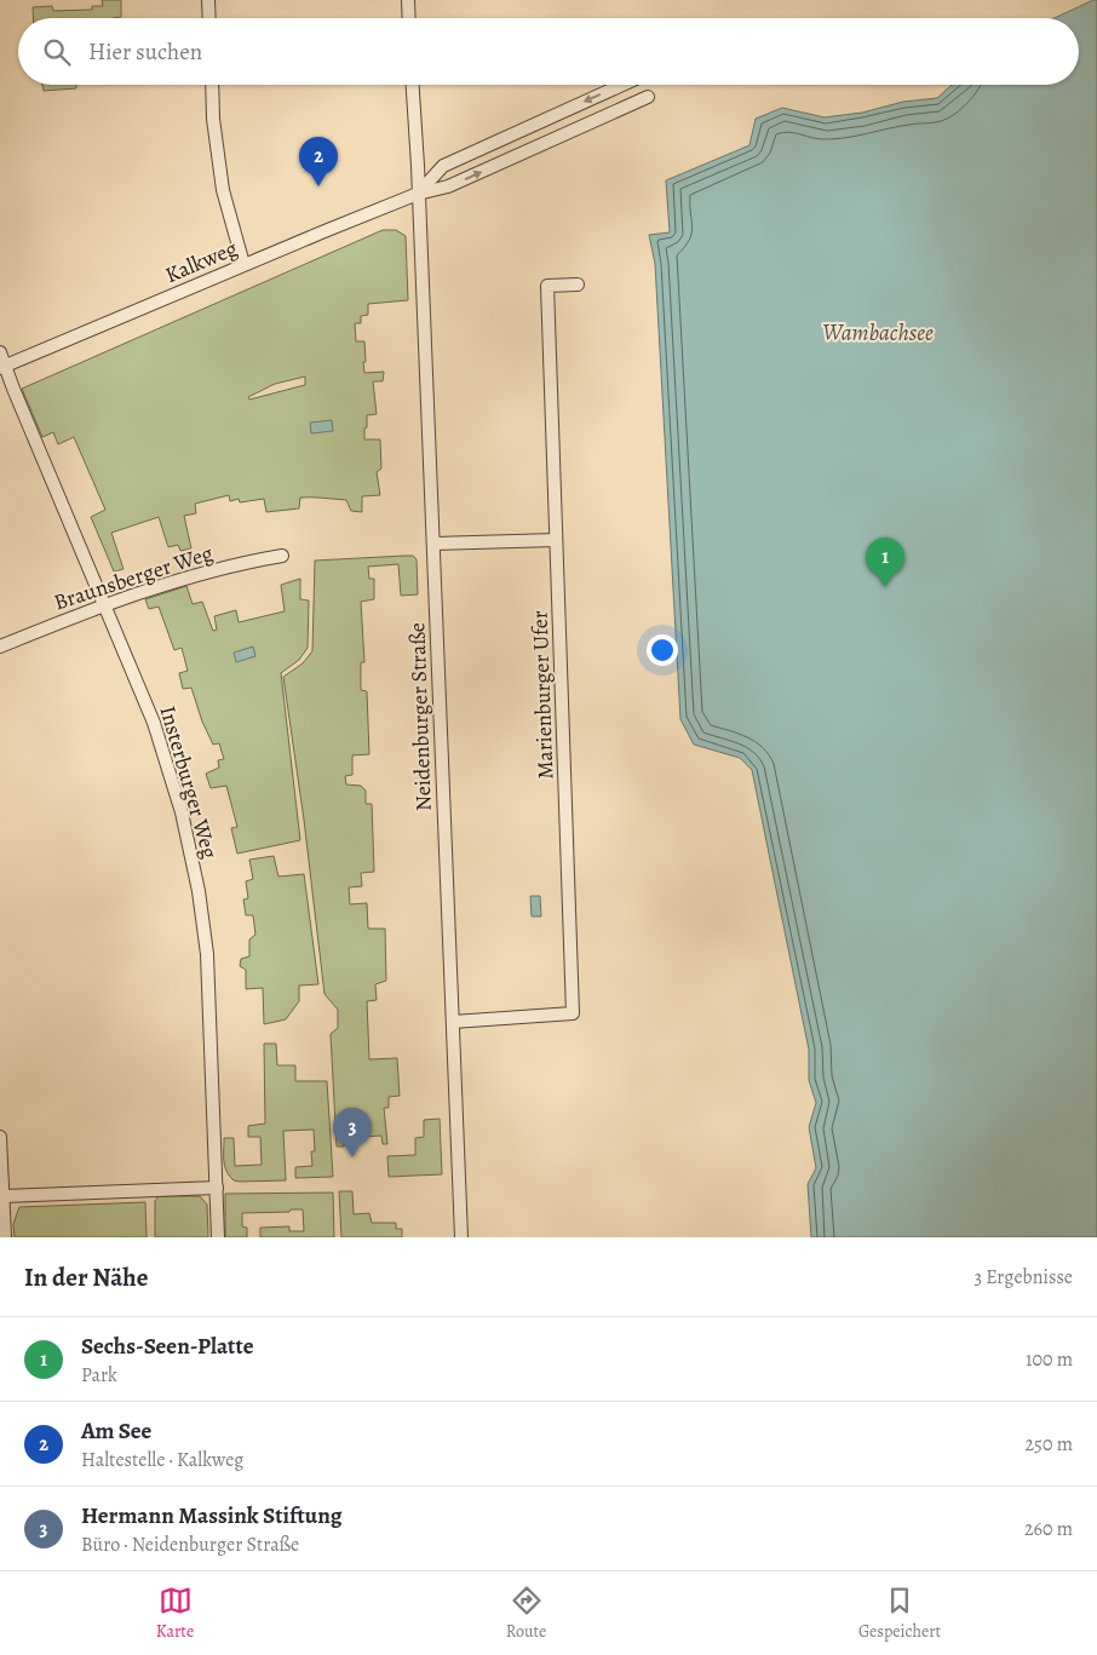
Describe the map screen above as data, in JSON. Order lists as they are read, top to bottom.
{
  "streets": {
    "street": [
      "Kalkweg",
      "Braunsberger Weg",
      "Marienburger Ufer",
      "Neidenburger Straße",
      "Insterburger Weg"
    ]
  },
  "crossings": [
    ["Kalkweg", "Neidenburger Straße"],
    ["Kalkweg", "Insterburger Weg"],
    ["Braunsberger Weg", "Insterburger Weg"],
    ["Marienburger Ufer", "Neidenburger Straße"]
  ],
  "water": ["Wambachsee"],
  "page": {
    "search": "Hier suchen",
    "pins": ["2", "1", "3"],
    "heading": ["In der Nähe", "3 Ergebnisse"],
    "list": [
      {
        "mark": "1",
        "name": "Sechs-Seen-Platte",
        "note": "Park",
        "value": "100 m"
      },
      {
        "mark": "2",
        "name": "Am See",
        "note": "Haltestelle · Kalkweg",
        "value": "250 m"
      },
      {
        "mark": "3",
        "name": "Hermann Massink Stiftung",
        "note": "Büro · Neidenburger Straße",
        "value": "260 m"
      }
    ],
    "nav": ["Karte", "Route", "Gespeichert"]
  }
}
